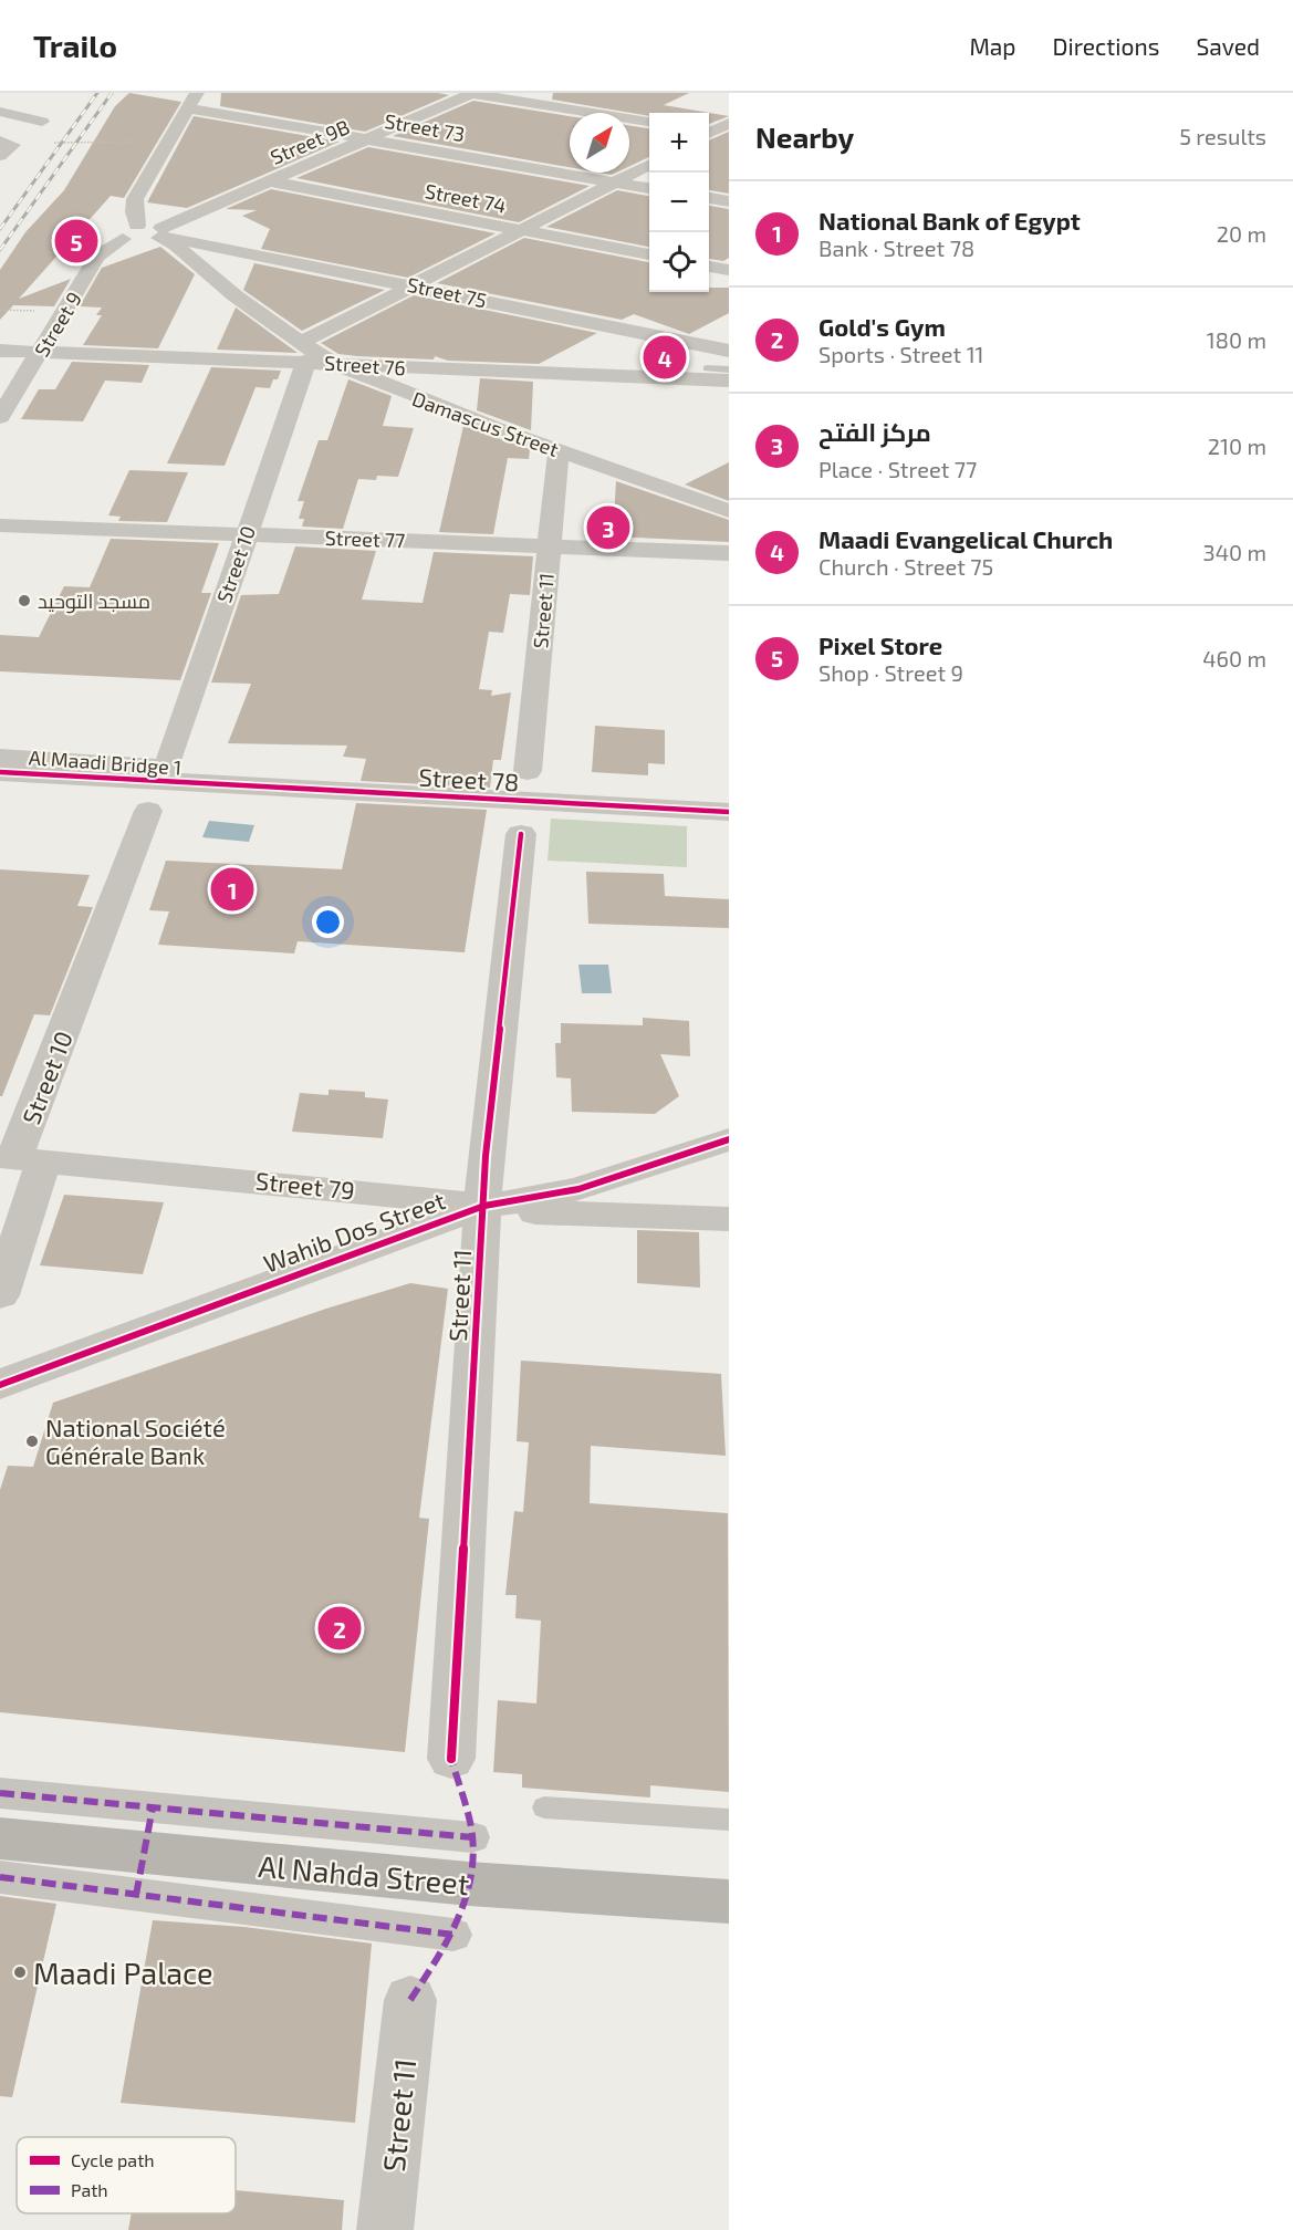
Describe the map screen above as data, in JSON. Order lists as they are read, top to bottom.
{
  "streets": {
    "main road": ["Al Nahda Street"],
    "street": [
      "Street 73",
      "Street 9B",
      "Street 74",
      "Street 75",
      "Street 9",
      "Street 76",
      "Damascus Street",
      "Street 77",
      "Street 10",
      "Street 11",
      "Al Maadi Bridge 1",
      "Street 78",
      "Street 79",
      "Wahib Dos Street"
    ]
  },
  "crossings": [
    ["Street 73", "Street 9B"],
    ["Street 9B", "Street 74"],
    ["Street 9B", "Street 75"],
    ["Street 9B", "Damascus Street"],
    ["Street 75", "Damascus Street"],
    ["Street 9", "Street 76"],
    ["Street 76", "Damascus Street"],
    ["Street 76", "Street 10"],
    ["Damascus Street", "Street 10"],
    ["Damascus Street", "Street 11"],
    ["Street 77", "Street 10"],
    ["Street 77", "Street 11"],
    ["Street 10", "Street 79"],
    ["Street 11", "Street 79"],
    ["Street 11", "Wahib Dos Street"],
    ["Al Maadi Bridge 1", "Street 78"],
    ["Street 79", "Wahib Dos Street"]
  ],
  "places": ["مسجد التوحيد", "National Société Générale Bank", "Maadi Palace"],
  "legend": ["Cycle path", "Path"],
  "north": "top right",
  "page": {
    "header": "Trailo",
    "nav": ["Map", "Directions", "Saved"],
    "heading": ["Nearby", "5 results"],
    "map_buttons": ["+", "−"],
    "list": [
      {
        "mark": "1",
        "name": "National Bank of Egypt",
        "note": "Bank · Street 78",
        "value": "20 m"
      },
      {
        "mark": "2",
        "name": "Gold's Gym",
        "note": "Sports · Street 11",
        "value": "180 m"
      },
      {
        "mark": "3",
        "name": "مركز الفتح",
        "note": "Place · Street 77",
        "value": "210 m"
      },
      {
        "mark": "4",
        "name": "Maadi Evangelical Church",
        "note": "Church · Street 75",
        "value": "340 m"
      },
      {
        "mark": "5",
        "name": "Pixel Store",
        "note": "Shop · Street 9",
        "value": "460 m"
      }
    ],
    "pins": [
      "5",
      "4",
      "3",
      "1",
      "2"
    ]
  }
}
